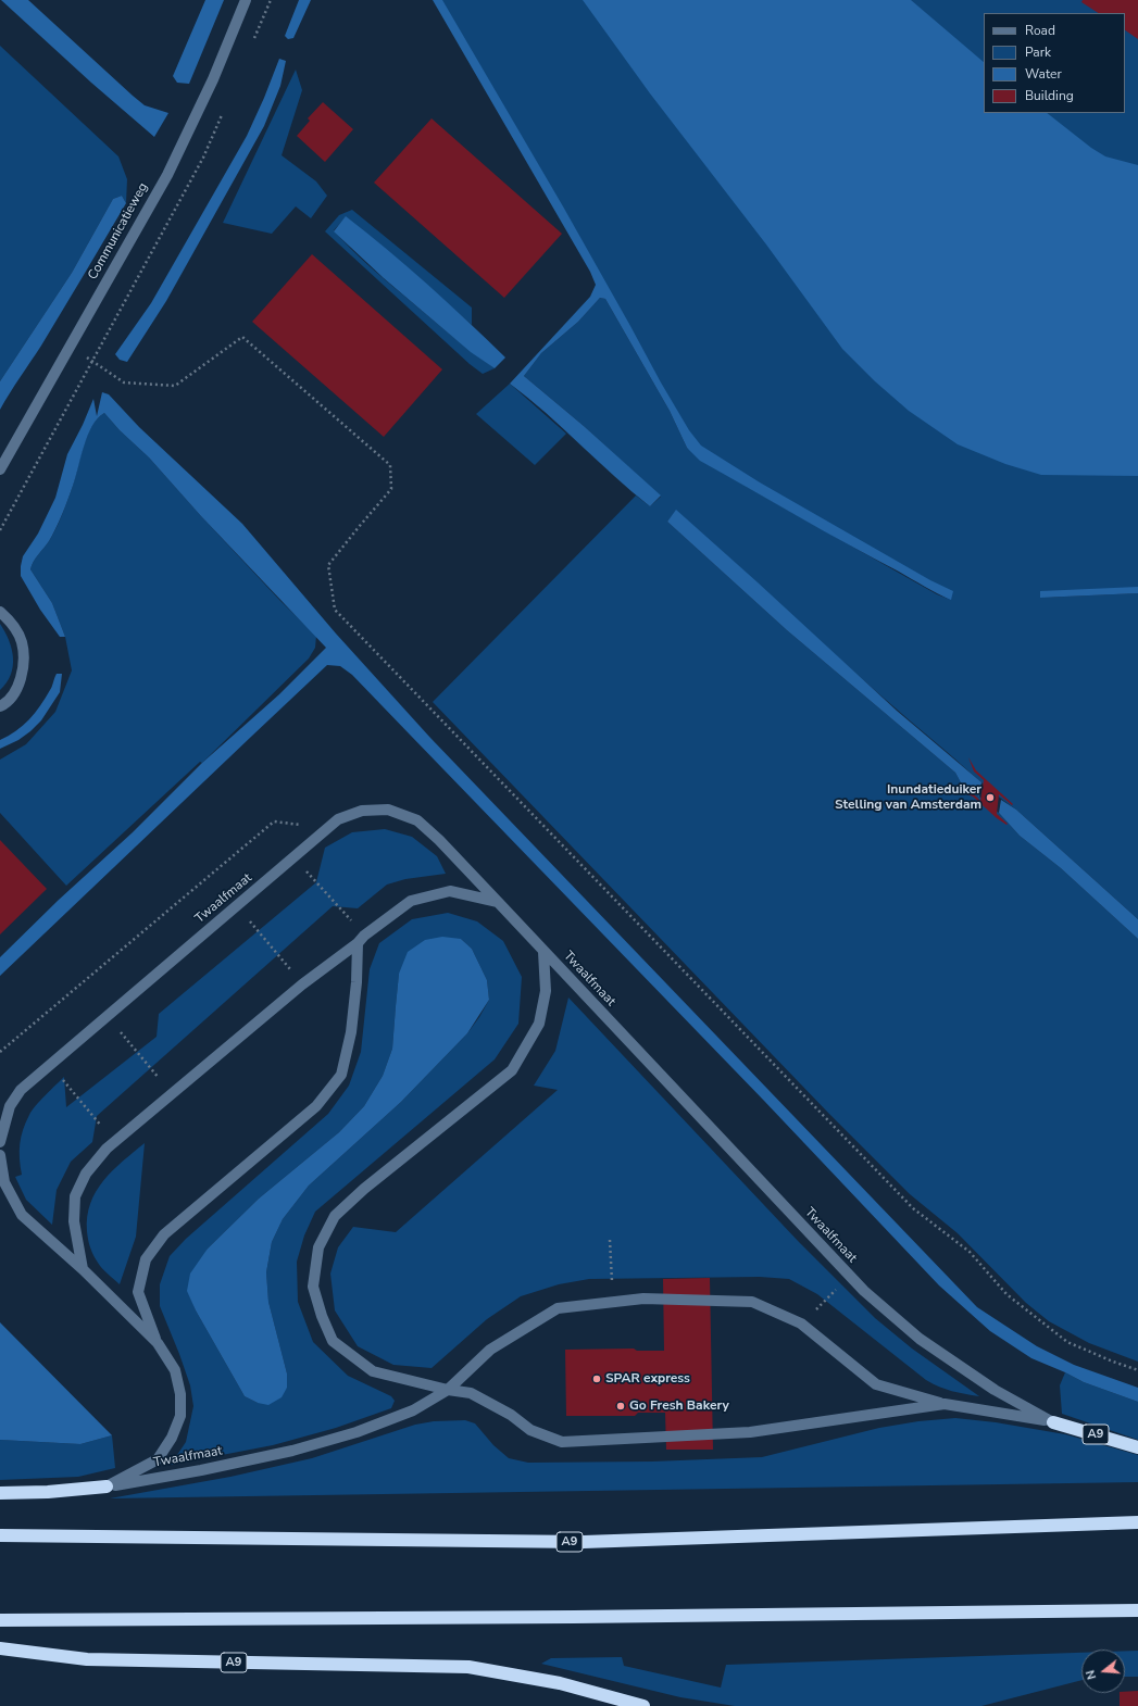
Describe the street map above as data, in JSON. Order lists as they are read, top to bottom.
{
  "streets": {
    "highway": ["A9"],
    "street": ["Communicatieweg", "Twaalfmaat"]
  },
  "crossings": [
    ["Twaalfmaat", "A9"]
  ],
  "places": ["Inundatieduiker Stelling van Amsterdam", "SPAR express", "Go Fresh Bakery"],
  "legend": [
    "Road",
    "Park",
    "Water",
    "Building"
  ],
  "north": "left"
}
